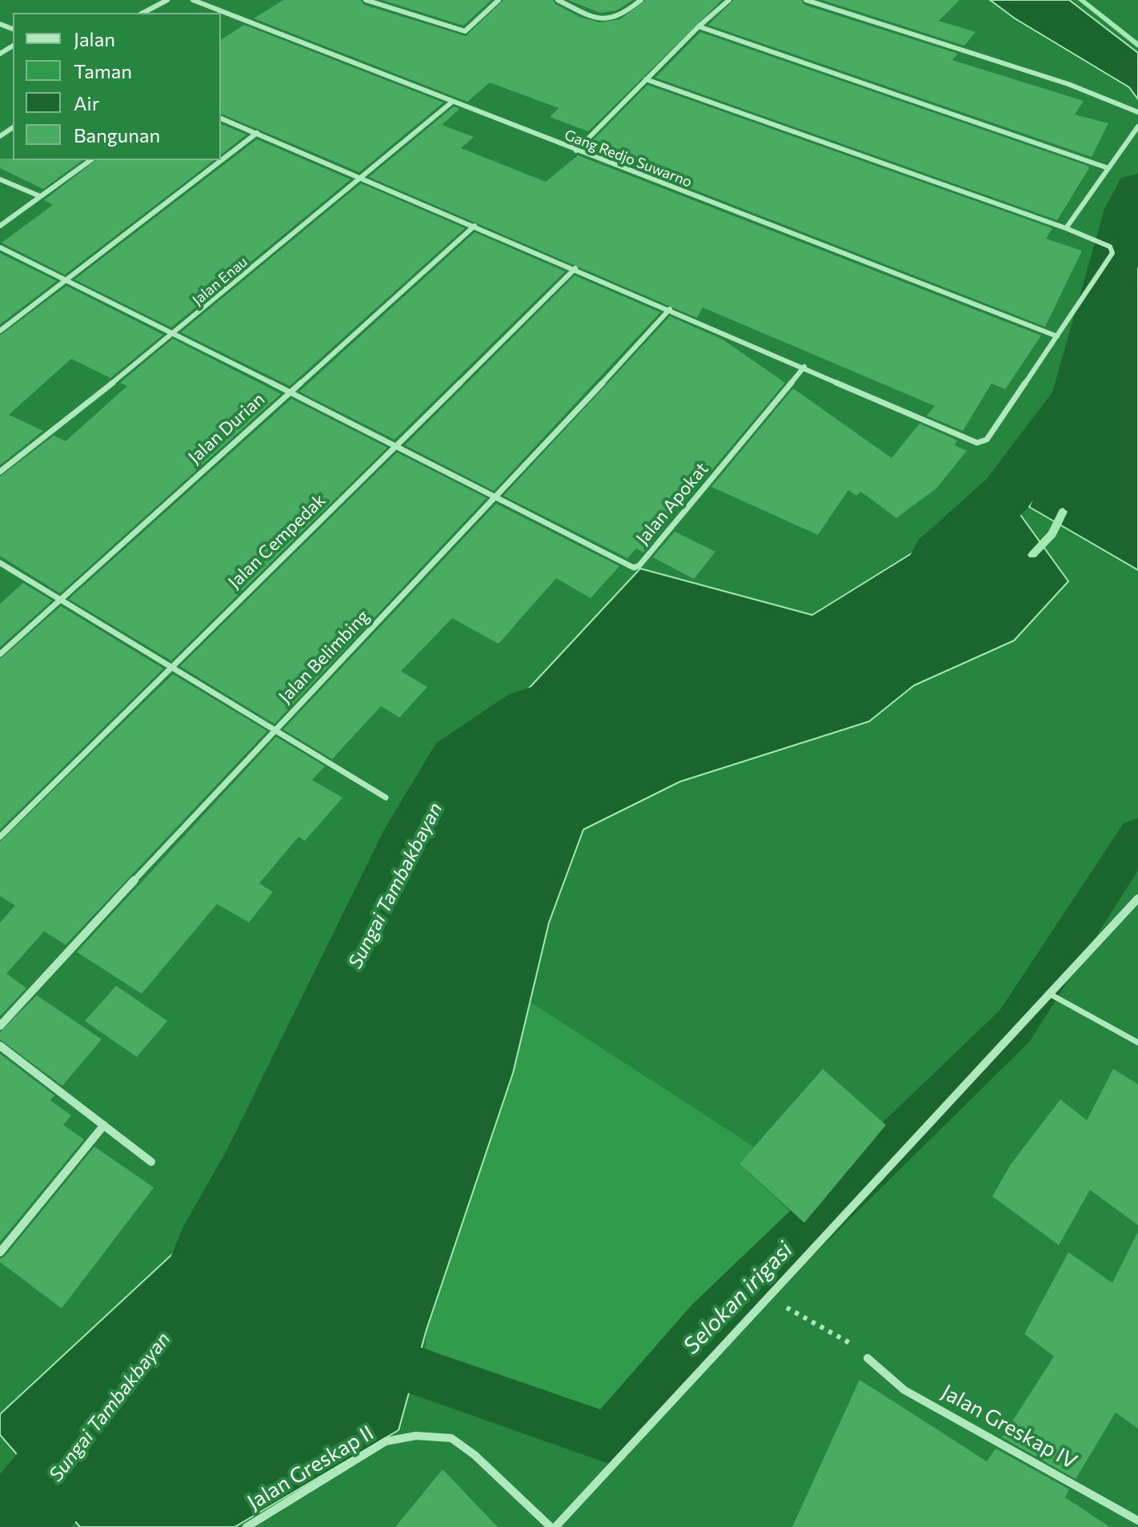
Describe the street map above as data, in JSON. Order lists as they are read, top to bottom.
{
  "streets": {
    "street": [
      "Gang Redjo Suwarno",
      "Jalan Enau",
      "Jalan Durian",
      "Jalan Apokat",
      "Jalan Cempedak",
      "Jalan Belimbing",
      "Jalan Greskap IV",
      "Jalan Greskap II"
    ]
  },
  "crossings": [
    ["Gang Redjo Suwarno", "Jalan Enau"],
    ["Jalan Enau", "Jalan Apokat"],
    ["Jalan Durian", "Jalan Apokat"],
    ["Jalan Apokat", "Jalan Cempedak"],
    ["Jalan Apokat", "Jalan Belimbing"]
  ],
  "water": ["Sungai Tambakbayan", "Selokan irigasi"],
  "legend": [
    "Jalan",
    "Taman",
    "Air",
    "Bangunan"
  ]
}
